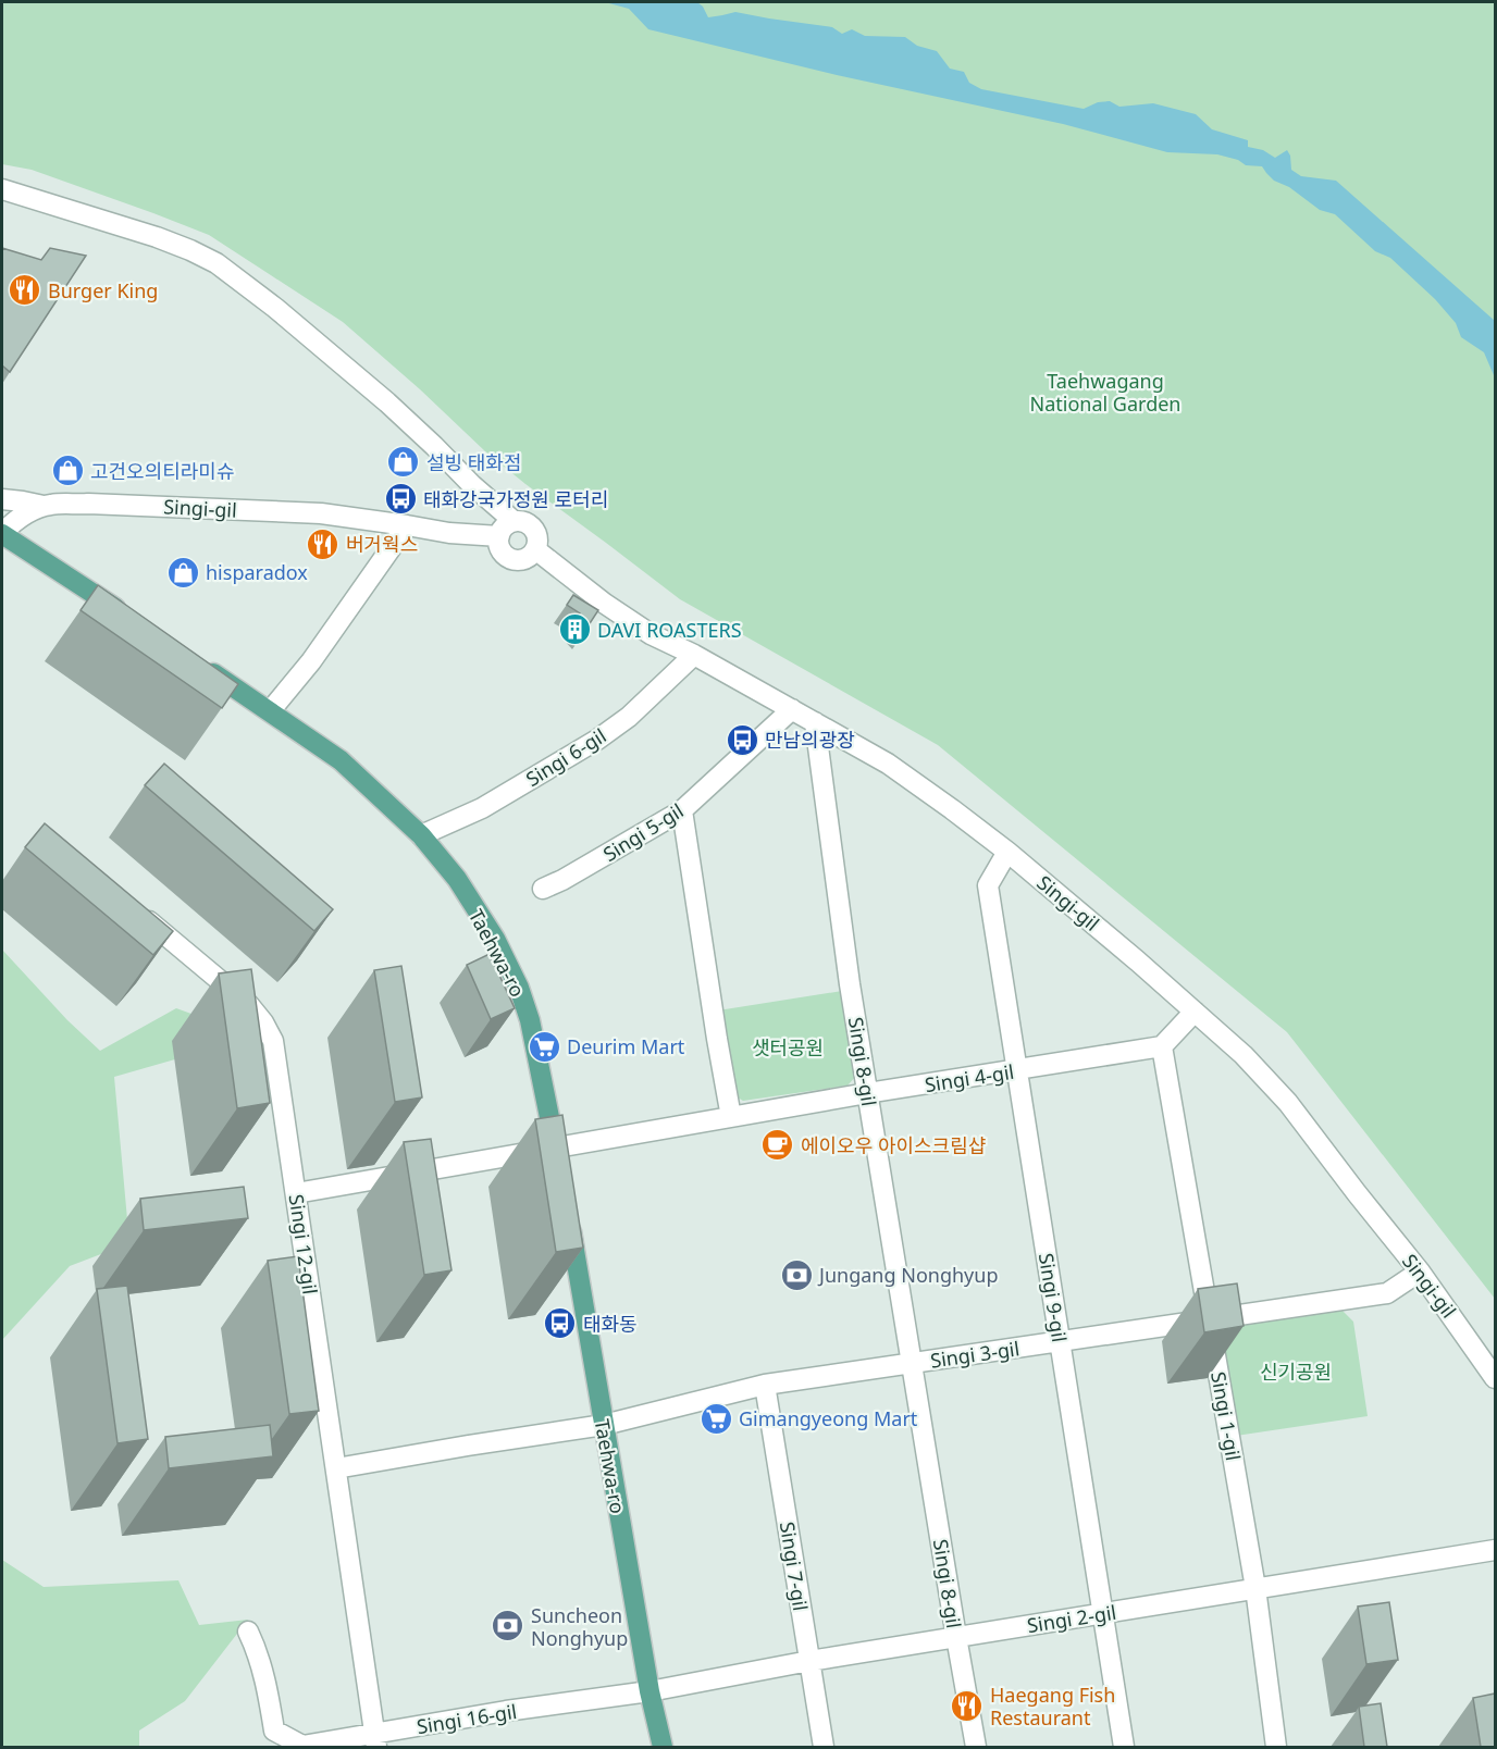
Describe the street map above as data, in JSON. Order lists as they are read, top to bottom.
{
  "streets": {
    "main road": ["Taehwa-ro"],
    "street": [
      "Singi-gil",
      "Singi 6-gil",
      "Singi 5-gil",
      "Singi 8-gil",
      "Singi 4-gil",
      "Singi 12-gil",
      "Singi 9-gil",
      "Singi 3-gil",
      "Singi 1-gil",
      "Singi 7-gil",
      "Singi 2-gil",
      "Singi 16-gil"
    ]
  },
  "crossings": [
    ["Singi-gil", "Singi 6-gil"],
    ["Singi-gil", "Singi 5-gil"],
    ["Singi-gil", "Singi 8-gil"],
    ["Singi-gil", "Singi 9-gil"],
    ["Singi-gil", "Singi 3-gil"],
    ["Singi 6-gil", "Taehwa-ro"],
    ["Taehwa-ro", "Singi 4-gil"],
    ["Taehwa-ro", "Singi 3-gil"],
    ["Taehwa-ro", "Singi 2-gil"],
    ["Taehwa-ro", "Singi 16-gil"],
    ["Singi 8-gil", "Singi 4-gil"],
    ["Singi 8-gil", "Singi 3-gil"],
    ["Singi 8-gil", "Singi 2-gil"],
    ["Singi 4-gil", "Singi 12-gil"],
    ["Singi 4-gil", "Singi 9-gil"],
    ["Singi 4-gil", "Singi 1-gil"],
    ["Singi 12-gil", "Singi 3-gil"],
    ["Singi 12-gil", "Singi 16-gil"],
    ["Singi 9-gil", "Singi 3-gil"],
    ["Singi 9-gil", "Singi 2-gil"],
    ["Singi 3-gil", "Singi 1-gil"],
    ["Singi 3-gil", "Singi 7-gil"],
    ["Singi 1-gil", "Singi 2-gil"],
    ["Singi 7-gil", "Singi 2-gil"],
    ["Singi 2-gil", "Singi 16-gil"]
  ],
  "parks": ["Taehwagang National Garden", "샛터공원", "신기공원"],
  "places": {
    "restaurant": ["Burger King", "버거웍스", "Haegang Fish Restaurant"],
    "shop": ["설빙 태화점", "고건오의티라미슈", "hisparadox"],
    "bus stop": ["태화강국가정원 로터리", "만남의광장", "태화동"],
    "building": ["DAVI ROASTERS"],
    "supermarket": ["Deurim Mart", "Gimangyeong Mart"],
    "cafe": ["에이오우 아이스크림샵"],
    "bank": ["Jungang Nonghyup", "Suncheon Nonghyup"]
  }
}
